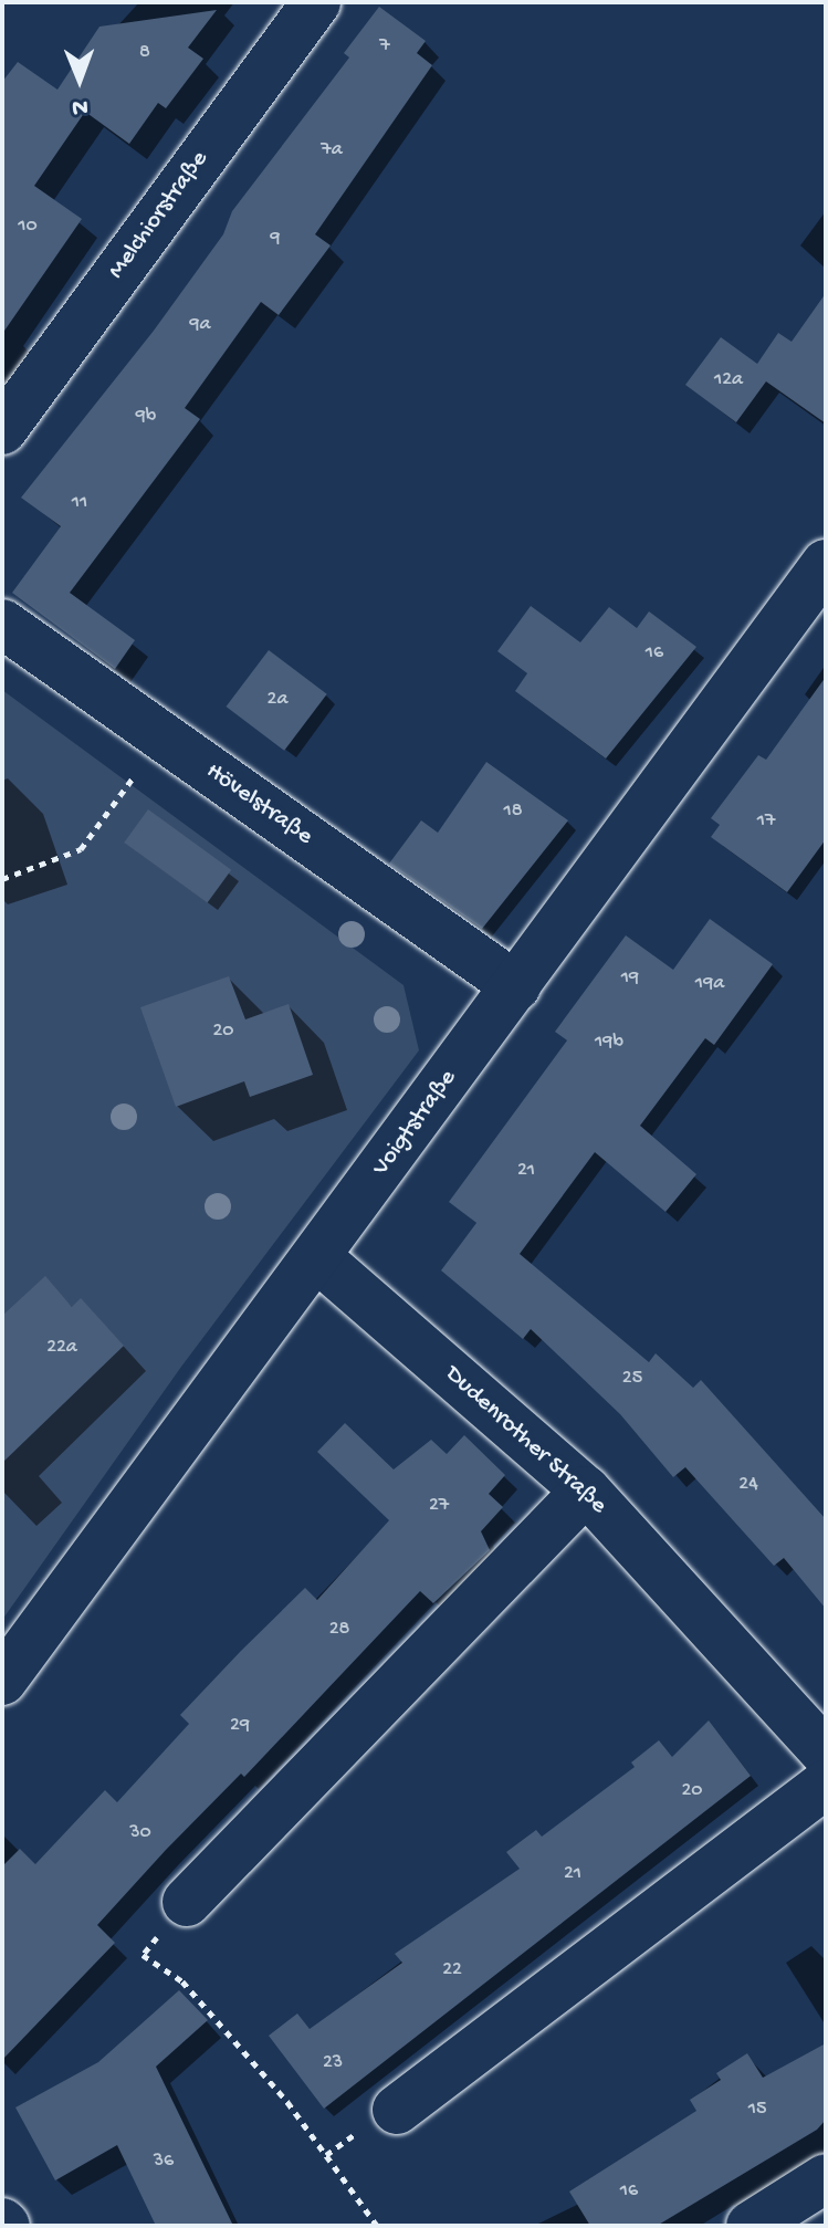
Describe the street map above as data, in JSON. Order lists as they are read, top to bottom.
{
  "streets": {
    "street": [
      "Melchiorstraße",
      "Hövelstraße",
      "Voigtstraße",
      "Dudenrother Straße"
    ]
  },
  "crossings": [
    ["Hövelstraße", "Voigtstraße"],
    ["Voigtstraße", "Dudenrother Straße"]
  ],
  "house_numbers": [
    "7",
    "8",
    "7a",
    "10",
    "9",
    "9a",
    "12a",
    "9b",
    "11",
    "16",
    "2a",
    "18",
    "17",
    "19",
    "19a",
    "20",
    "19b",
    "21",
    "22a",
    "25",
    "24",
    "27",
    "28",
    "29",
    "20",
    "30",
    "21",
    "22",
    "23",
    "15",
    "36",
    "16"
  ],
  "north": "bottom"
}
